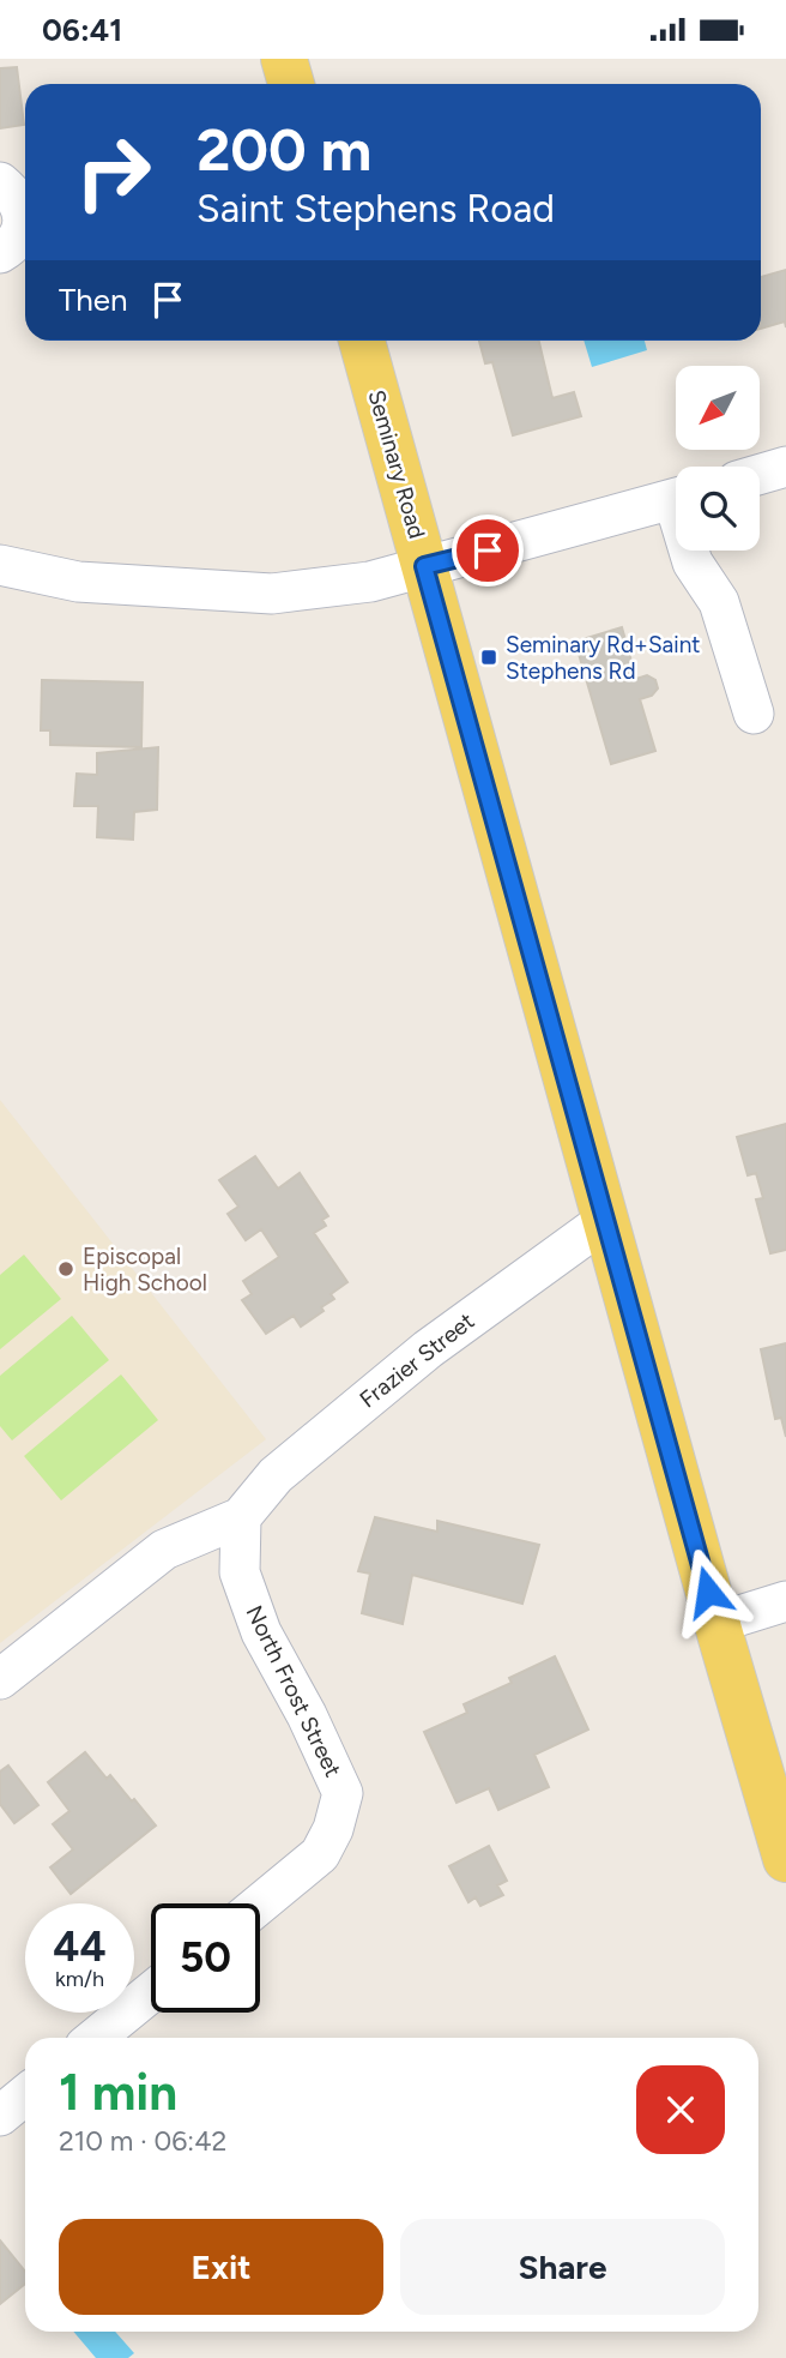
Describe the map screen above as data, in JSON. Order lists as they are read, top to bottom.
{
  "streets": {
    "main road": ["Seminary Road"],
    "street": ["Frazier Street", "North Frost Street"]
  },
  "crossings": [
    ["Seminary Road", "Frazier Street"],
    ["Frazier Street", "North Frost Street"]
  ],
  "places": {
    "transit": ["Seminary Rd+Saint Stephens Rd"],
    "other": ["Episcopal High School"]
  },
  "north": "bottom left",
  "page": {
    "status": "06:41",
    "turn": ["200 m", "Saint Stephens Road"],
    "then": "Then",
    "speed": "44 km/h",
    "limit": "50",
    "heading": ["1 min", "210 m · 06:42"],
    "buttons": ["Exit", "Share"]
  }
}
